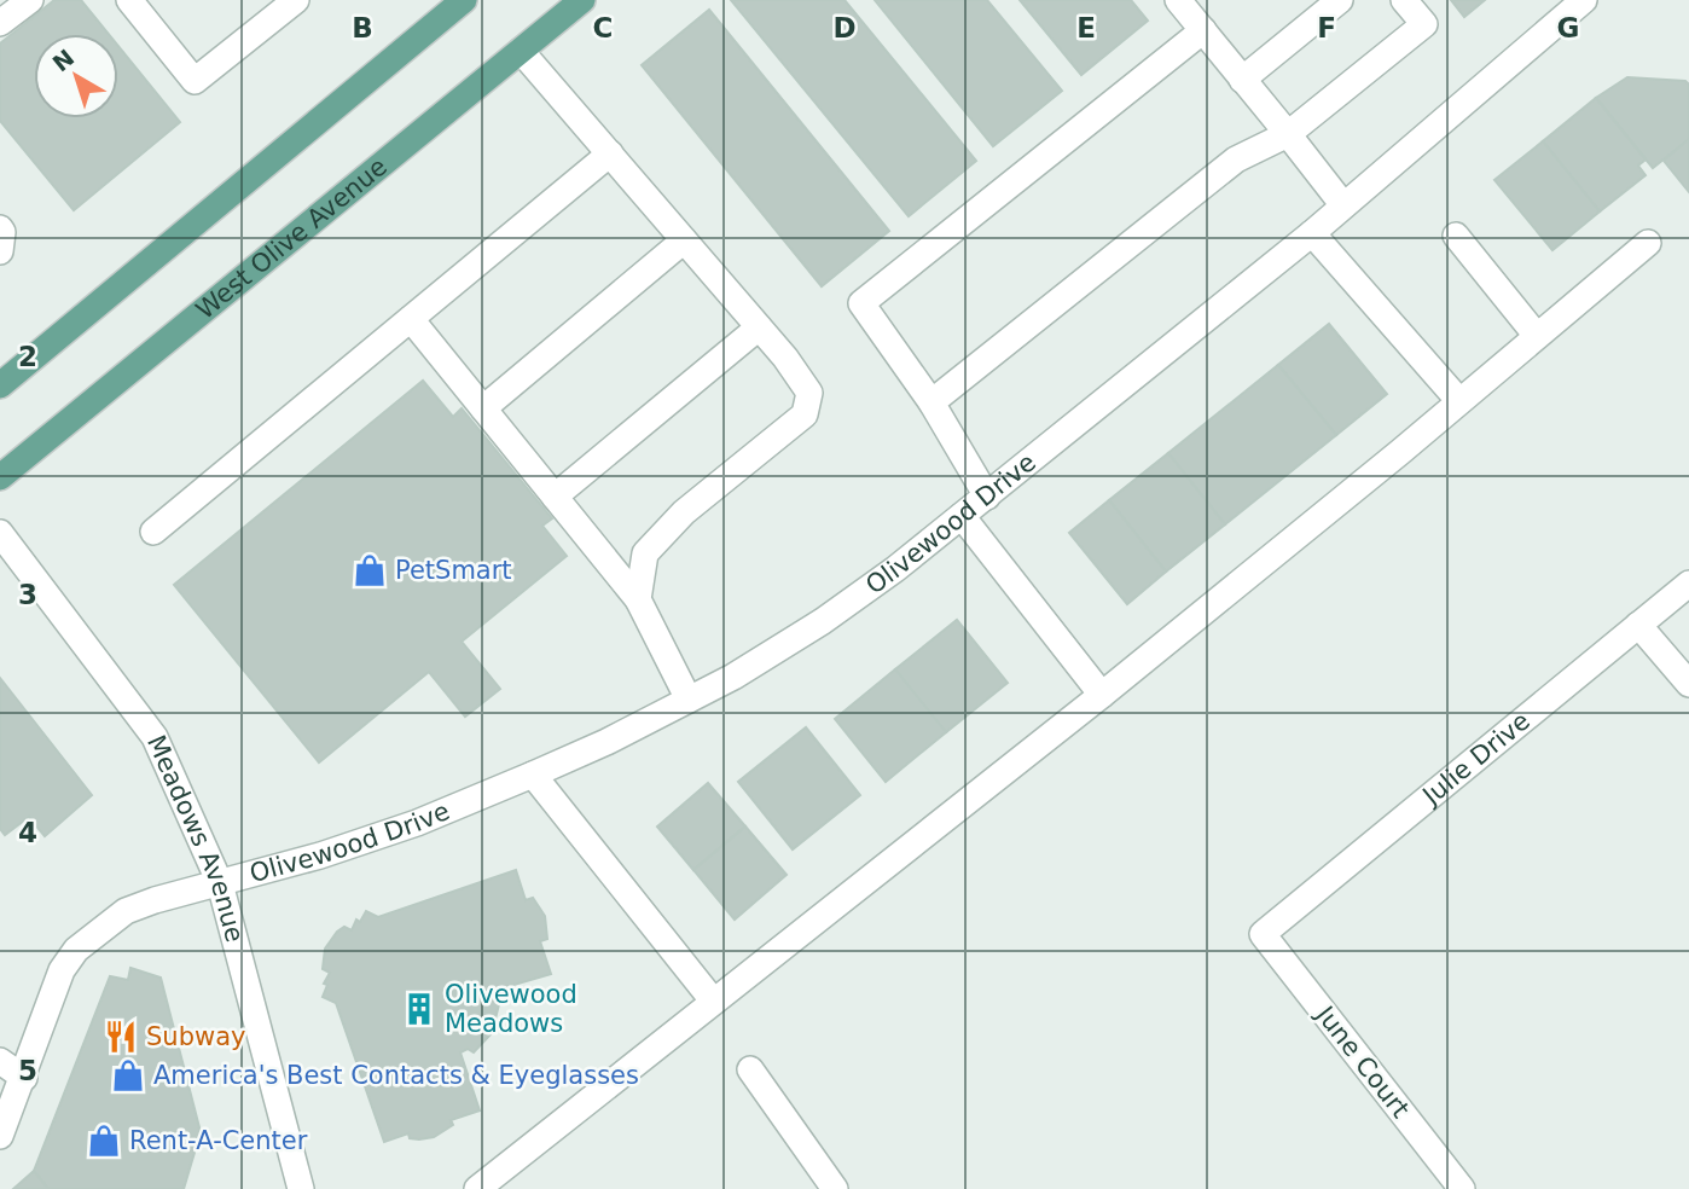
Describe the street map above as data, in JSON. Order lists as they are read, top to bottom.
{
  "streets": {
    "main road": ["West Olive Avenue"],
    "street": [
      "Olivewood Drive",
      "Julie Drive",
      "Meadows Avenue",
      "June Court"
    ]
  },
  "crossings": [
    ["Olivewood Drive", "Meadows Avenue"],
    ["Julie Drive", "June Court"]
  ],
  "places": {
    "shop": ["PetSmart", "America's Best Contacts & Eyeglasses", "Rent-A-Center"],
    "building": ["Olivewood Meadows"],
    "restaurant": ["Subway"]
  },
  "north": "top left",
  "grid": {
    "columns": [
      "B",
      "C",
      "D",
      "E",
      "F",
      "G"
    ],
    "rows": [
      "2",
      "3",
      "4",
      "5"
    ]
  }
}
